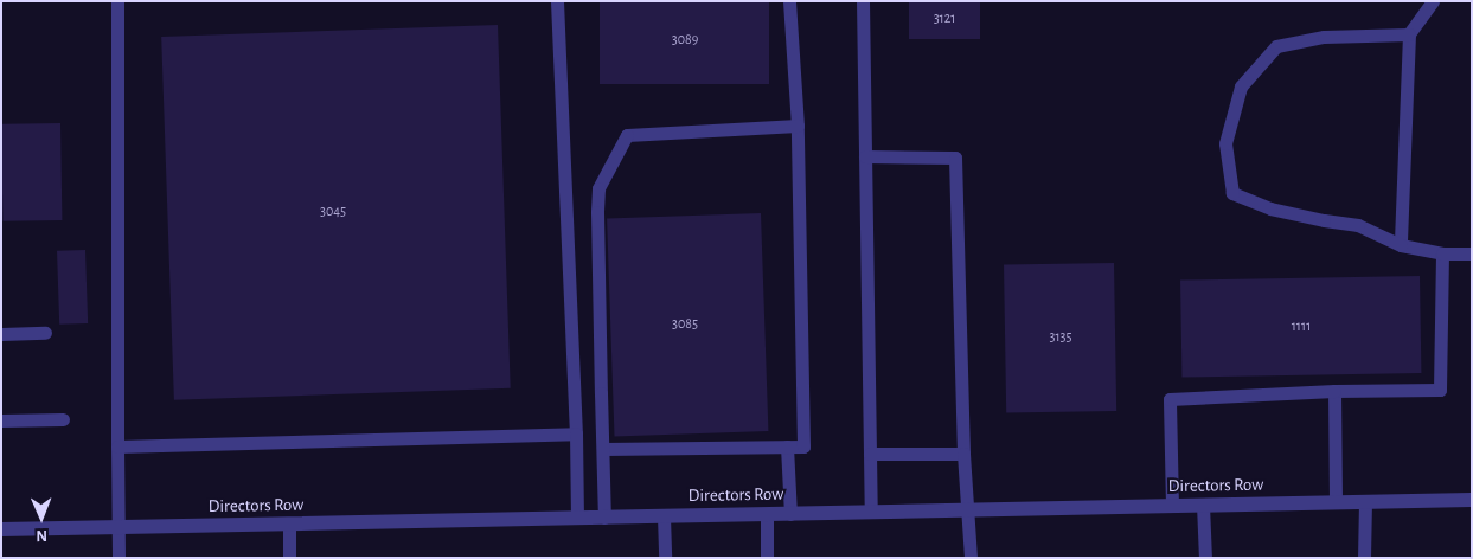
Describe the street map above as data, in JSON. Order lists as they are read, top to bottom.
{
  "streets": {
    "street": ["Directors Row"]
  },
  "house_numbers": [
    "3121",
    "3089",
    "3045",
    "3085",
    "1111",
    "3135"
  ],
  "north": "bottom"
}
